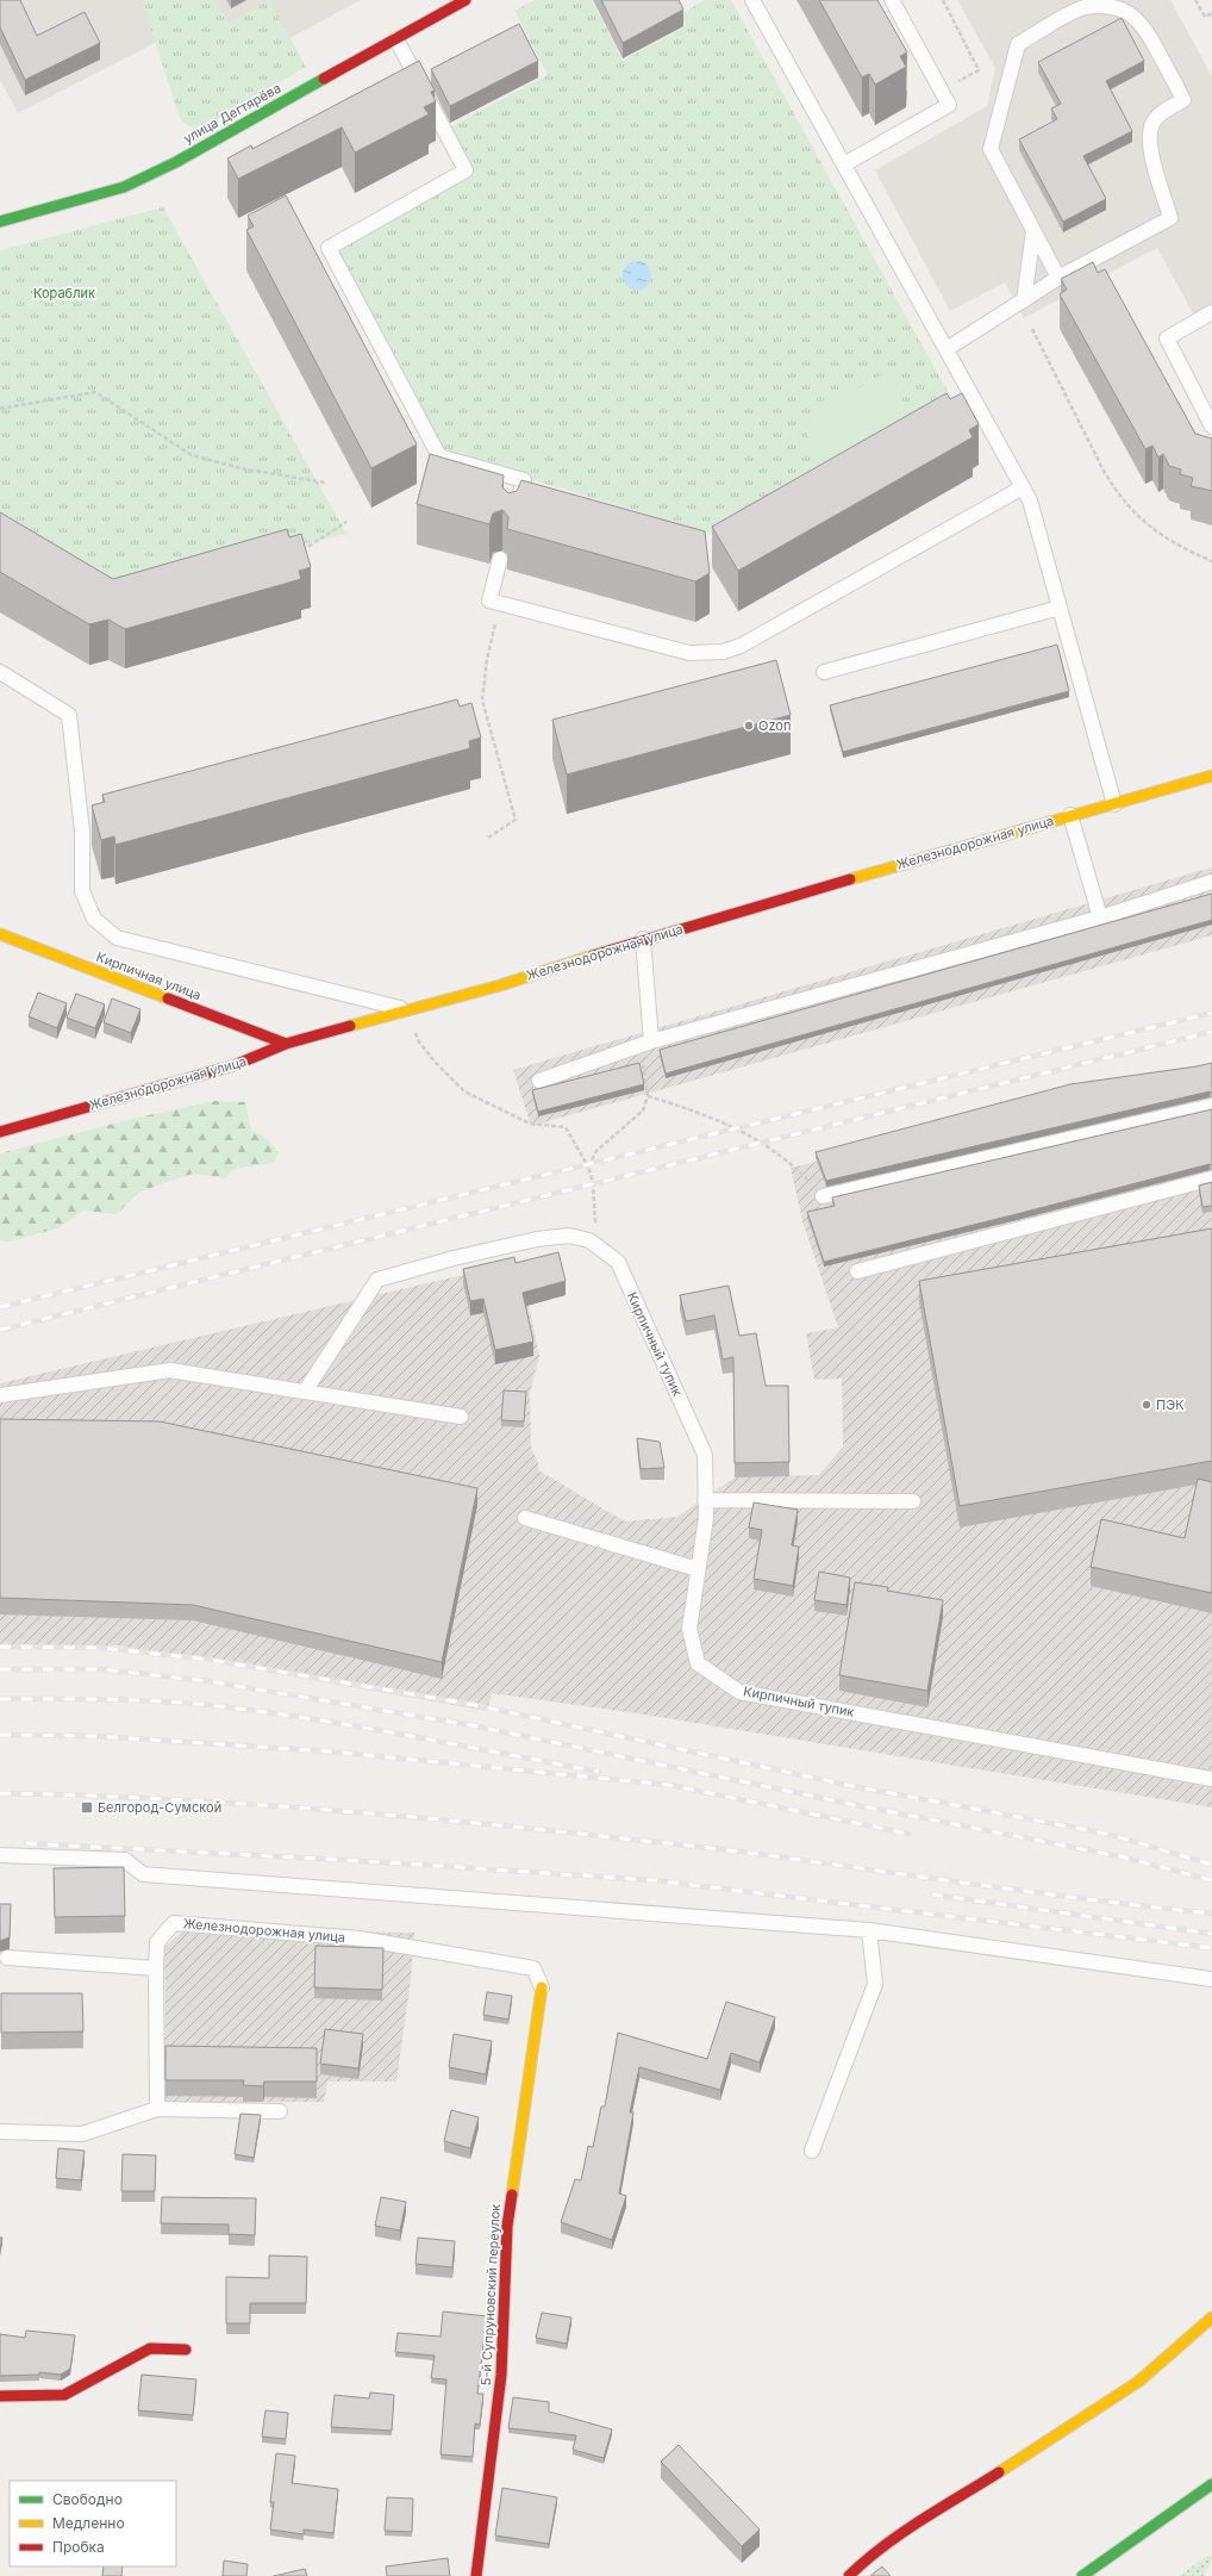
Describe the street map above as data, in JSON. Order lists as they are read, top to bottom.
{
  "streets": {
    "street": [
      "улица Дегтярёва",
      "Железнодорожная улица",
      "Кирпичная улица",
      "5-й Супруновский переулок"
    ],
    "lane": ["Кирпичный тупик"]
  },
  "crossings": [
    ["Железнодорожная улица", "Кирпичная улица"],
    ["Железнодорожная улица", "5-й Супруновский переулок"]
  ],
  "parks": ["Кораблик"],
  "places": {
    "other": ["Ozon", "ПЭК"],
    "transit": ["Белгород-Сумской"]
  },
  "legend": ["Свободно", "Медленно", "Пробка"]
}
